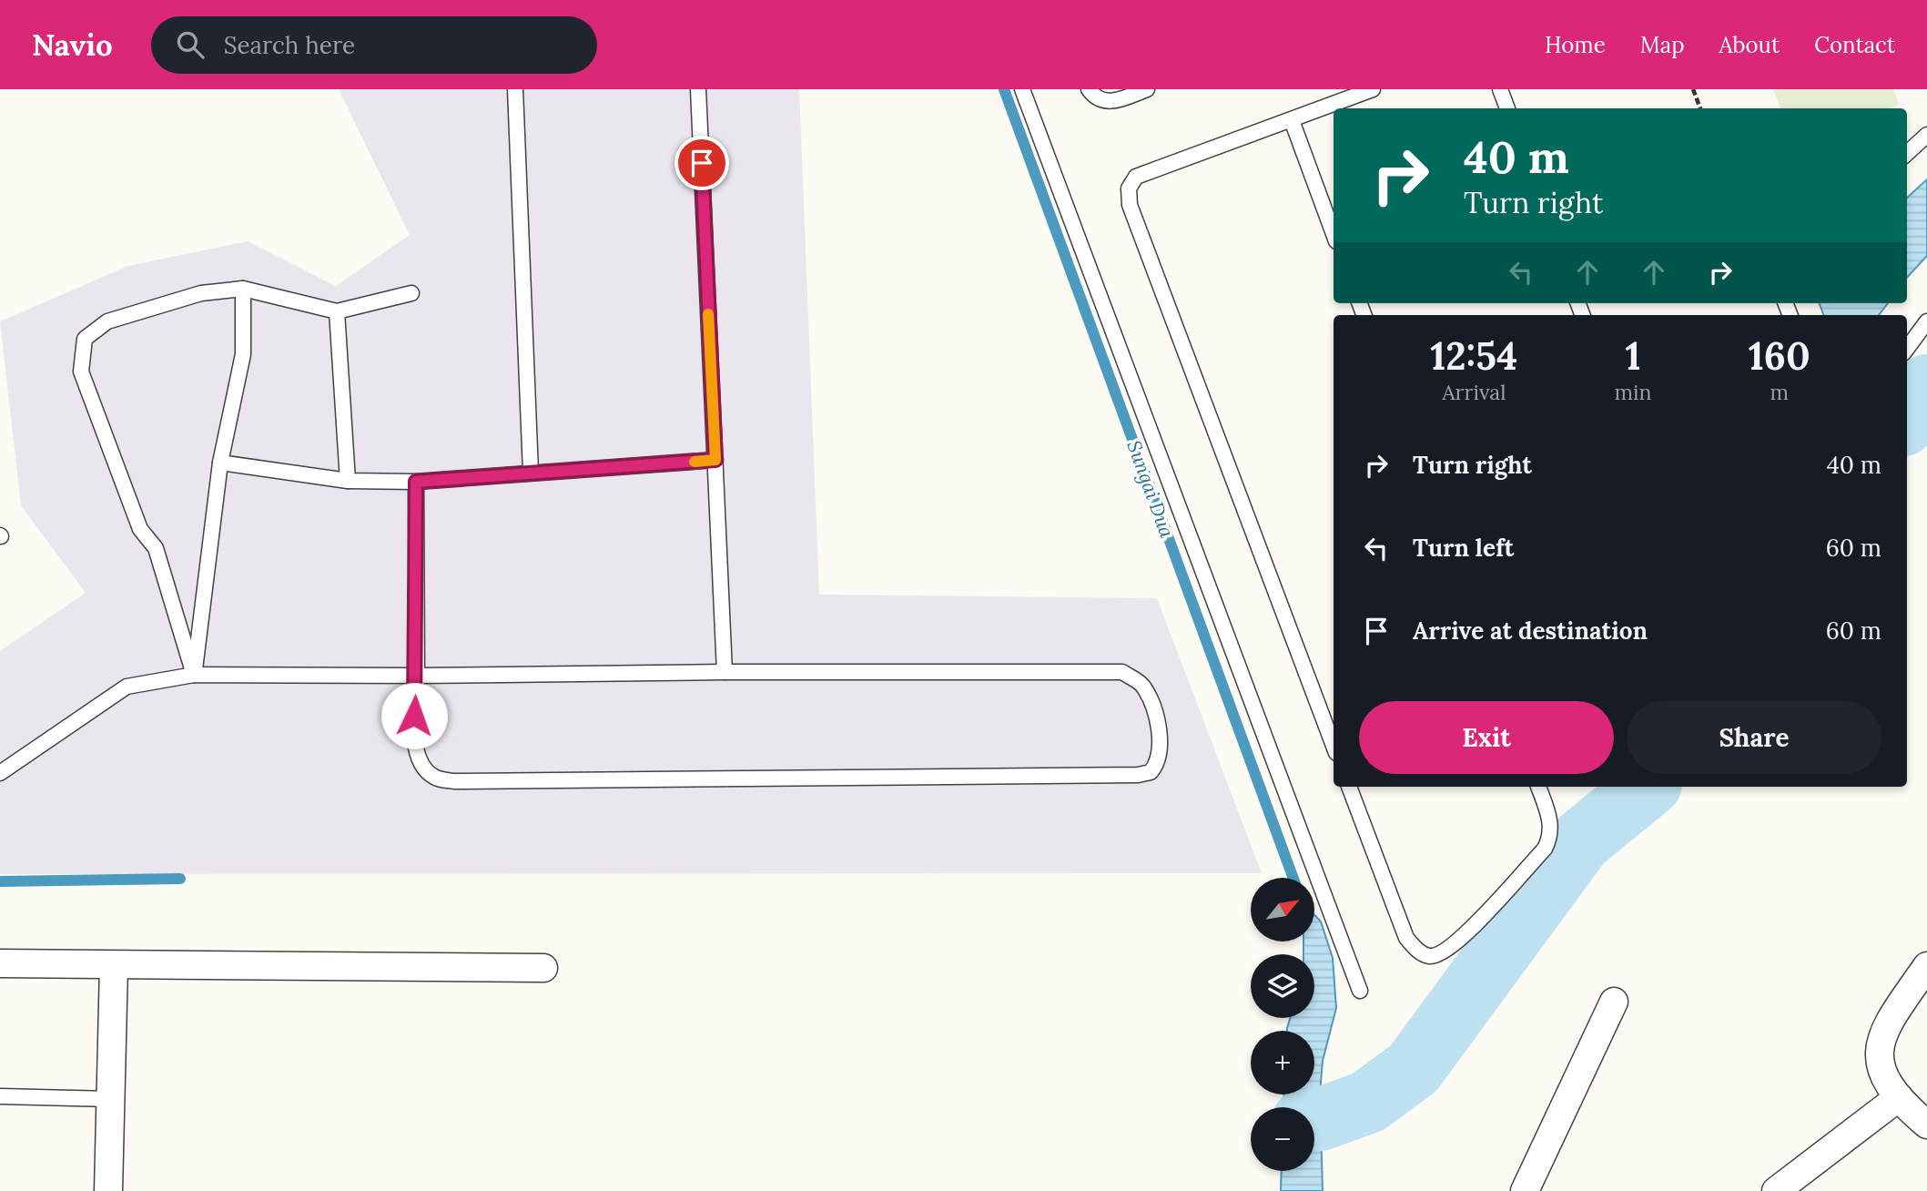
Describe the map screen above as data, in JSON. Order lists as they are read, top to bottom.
{
  "water": ["Sungai Dua"],
  "north": "top right",
  "page": {
    "header": "Navio",
    "search": "Search here",
    "nav": [
      "Home",
      "Map",
      "About",
      "Contact"
    ],
    "turn": ["40 m", "Turn right"],
    "eta": [
      "12:54",
      "Arrival",
      "1",
      "min",
      "160",
      "m"
    ],
    "list": [
      {
        "name": "Turn right",
        "value": "40 m"
      },
      {
        "name": "Turn left",
        "value": "60 m"
      },
      {
        "name": "Arrive at destination",
        "value": "60 m"
      }
    ],
    "buttons": ["Exit", "Share"],
    "map_buttons": ["+", "−"]
  }
}
